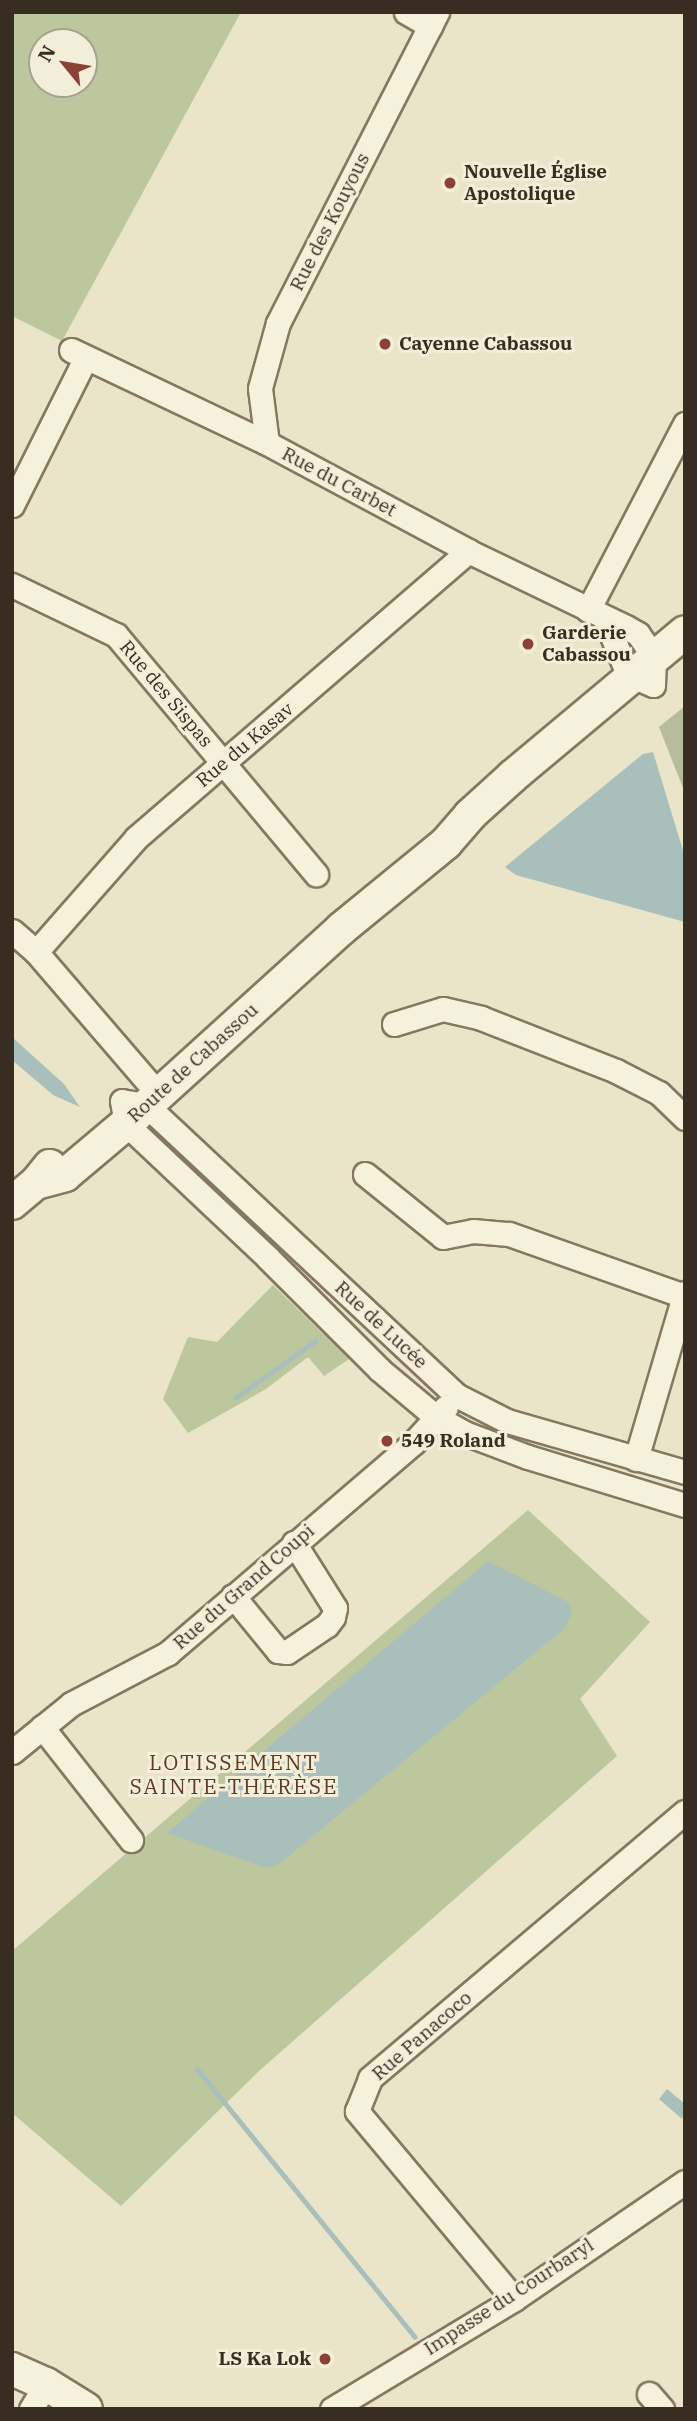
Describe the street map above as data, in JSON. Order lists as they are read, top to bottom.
{
  "streets": {
    "main road": ["Route de Cabassou"],
    "street": [
      "Rue des Kouyous",
      "Rue du Carbet",
      "Rue des Sispas",
      "Rue du Kasav",
      "Rue de Lucée",
      "Rue du Grand Coupi",
      "Rue Panacoco",
      "Impasse du Courbaryl"
    ]
  },
  "crossings": [
    ["Rue des Kouyous", "Rue du Carbet"],
    ["Rue du Carbet", "Rue du Kasav"],
    ["Rue des Sispas", "Rue du Kasav"],
    ["Route de Cabassou", "Rue de Lucée"],
    ["Rue de Lucée", "Rue du Grand Coupi"],
    ["Rue Panacoco", "Impasse du Courbaryl"]
  ],
  "districts": ["LOTISSEMENT SAINTE-THÉRÈSE"],
  "places": [
    "Nouvelle Église Apostolique",
    "Cayenne Cabassou",
    "Garderie Cabassou",
    "549 Roland",
    "LS Ka Lok"
  ],
  "north": "top left"
}
